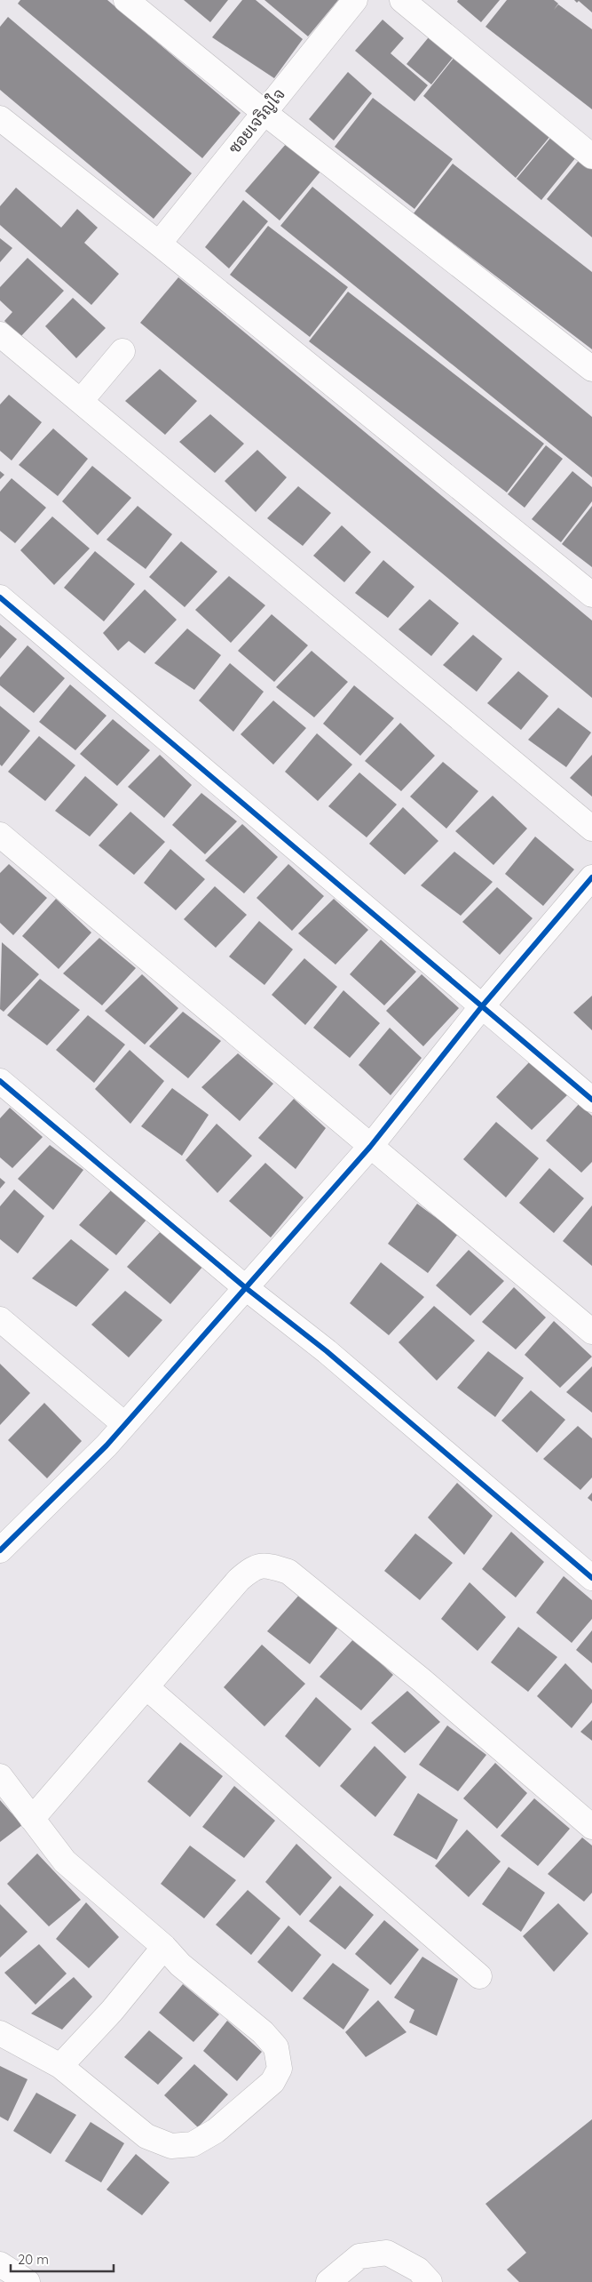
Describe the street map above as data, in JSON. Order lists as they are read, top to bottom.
{
  "streets": {
    "street": ["ซอยเจริญใจ"]
  },
  "scale_bar": "20 m"
}
